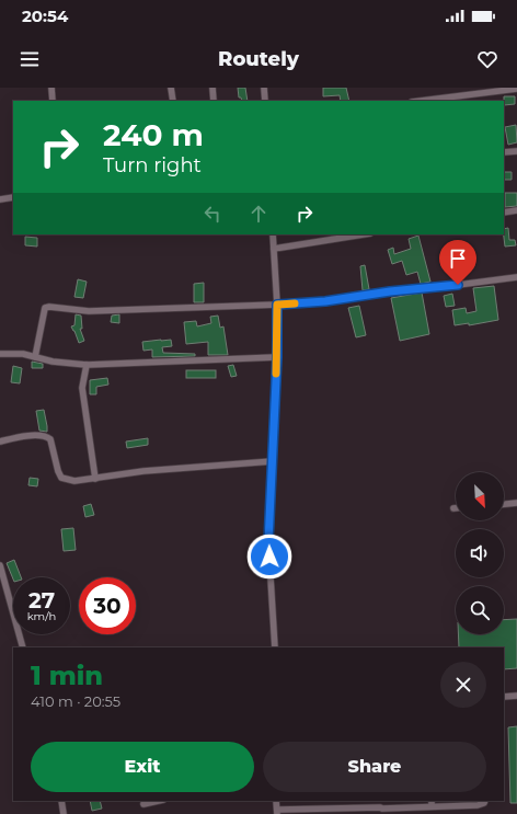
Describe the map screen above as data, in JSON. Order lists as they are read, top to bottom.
{
  "north": "bottom right",
  "page": {
    "status": "20:54",
    "header": "Routely",
    "turn": ["240 m", "Turn right"],
    "speed": "27 km/h",
    "limit": "30",
    "heading": ["1 min", "410 m · 20:55"],
    "buttons": ["Exit", "Share"]
  }
}
